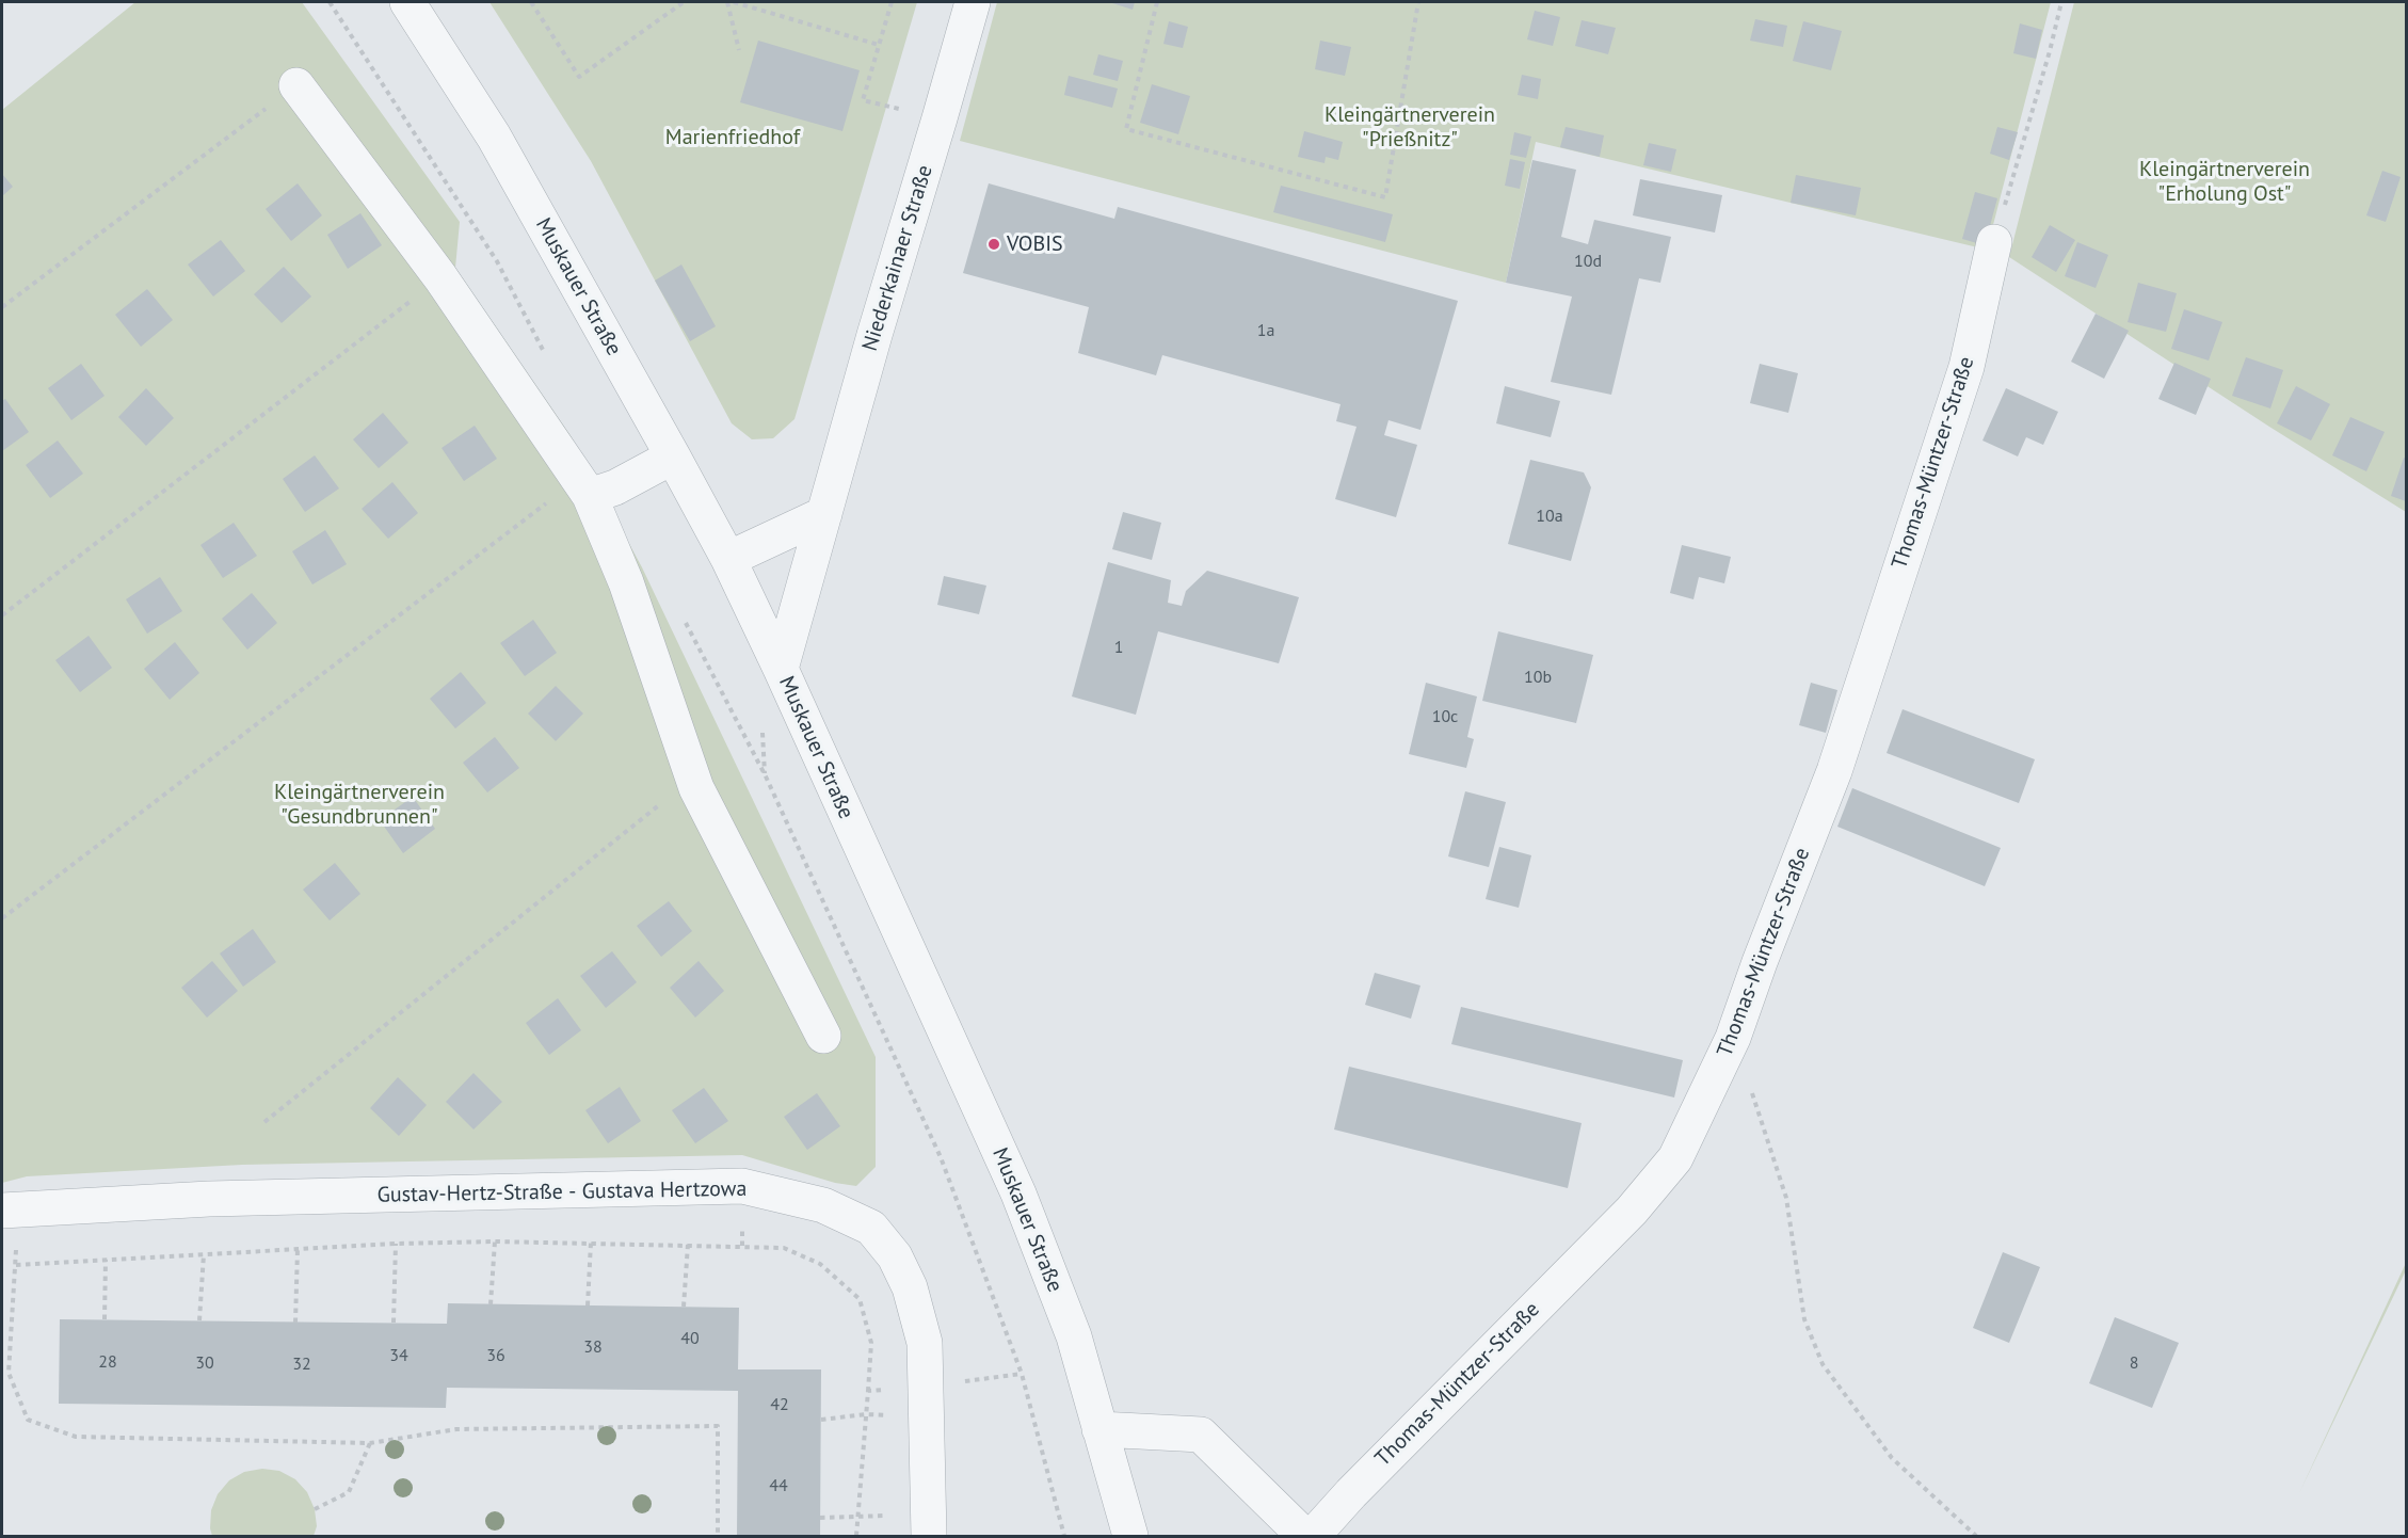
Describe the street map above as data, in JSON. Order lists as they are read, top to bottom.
{
  "streets": {
    "street": [
      "Niederkainaer Straße",
      "Muskauer Straße",
      "Thomas-Müntzer-Straße",
      "Gustav-Hertz-Straße - Gustava Hertzowa"
    ]
  },
  "crossings": [
    ["Niederkainaer Straße", "Muskauer Straße"]
  ],
  "parks": [
    "Kleingärtnerverein \"Prießnitz\"",
    "Marienfriedhof",
    "Kleingärtnerverein \"Erholung Ost\"",
    "Kleingärtnerverein \"Gesundbrunnen\""
  ],
  "places": ["VOBIS"],
  "house_numbers": [
    "10d",
    "1a",
    "10a",
    "1",
    "10b",
    "10c",
    "40",
    "38",
    "34",
    "36",
    "28",
    "30",
    "8",
    "32",
    "42",
    "44"
  ]
}
